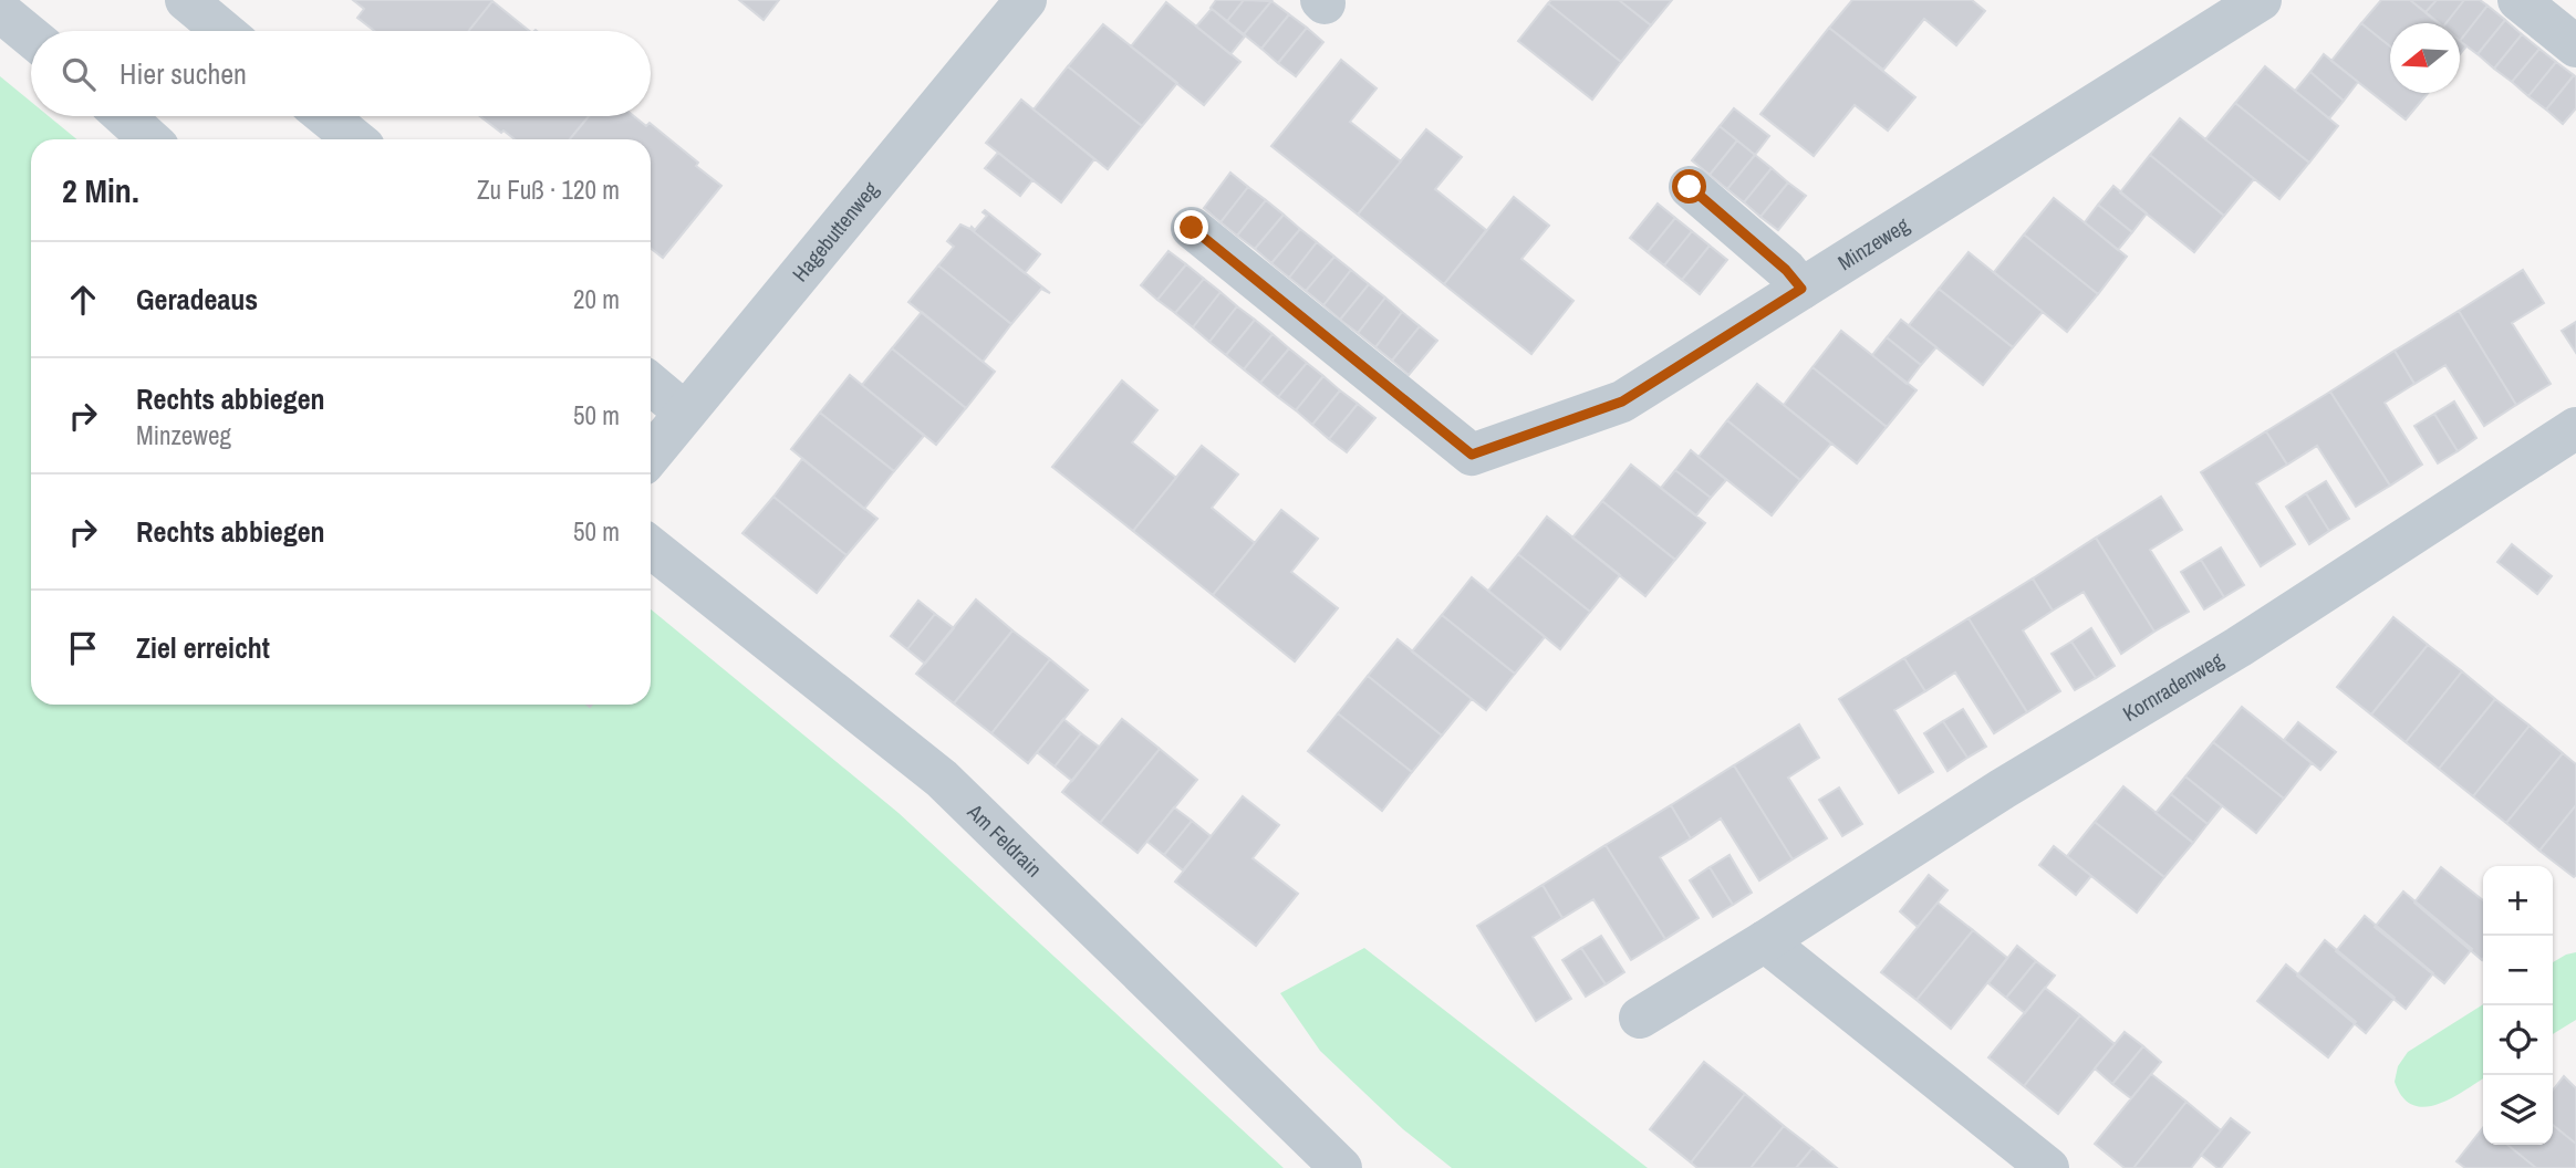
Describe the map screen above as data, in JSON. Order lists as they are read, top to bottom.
{
  "streets": {
    "street": [
      "Hagebuttenweg",
      "Minzeweg",
      "Kornradenweg",
      "Am Feldrain"
    ]
  },
  "north": "left",
  "page": {
    "search": "Hier suchen",
    "heading": ["2 Min.", "Zu Fuß · 120 m"],
    "list": [
      ["Geradeaus", "20 m"],
      ["Rechts abbiegen", "Minzeweg", "50 m"],
      ["Rechts abbiegen", "50 m"],
      "Ziel erreicht"
    ],
    "map_buttons": ["+", "−"]
  }
}
